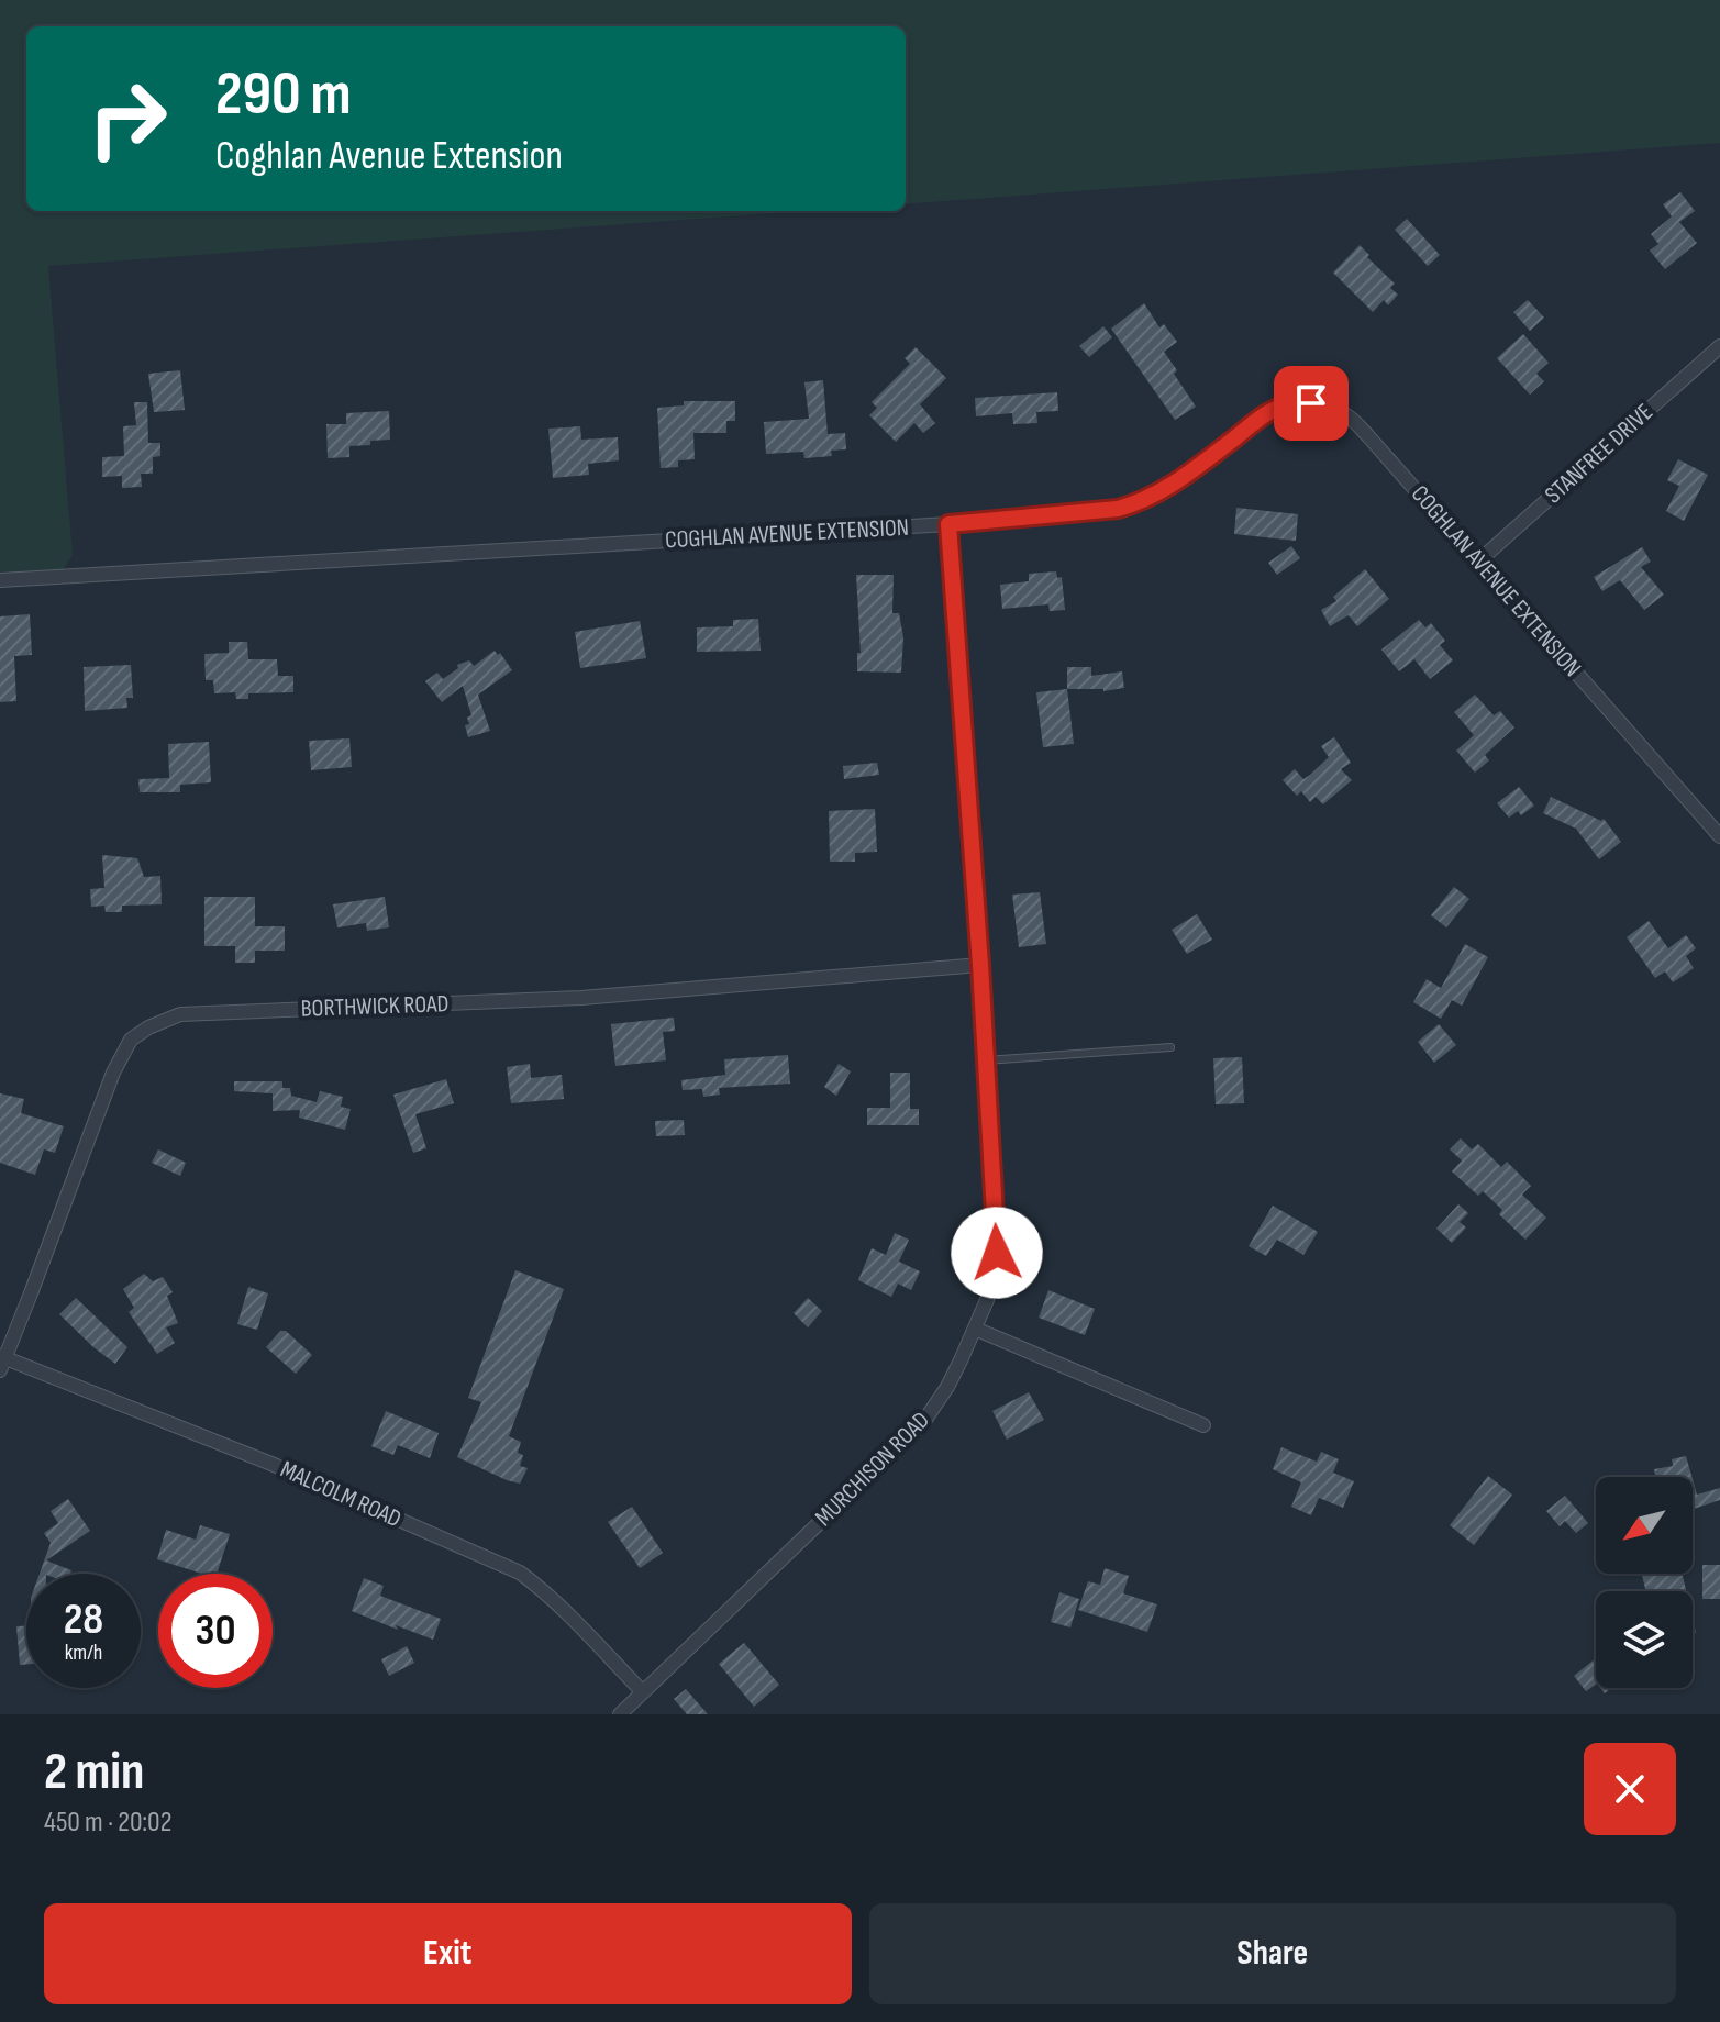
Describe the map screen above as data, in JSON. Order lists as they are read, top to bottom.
{
  "streets": {
    "street": [
      "STANFREE DRIVE",
      "COGHLAN AVENUE EXTENSION",
      "BORTHWICK ROAD",
      "MURCHISON ROAD",
      "MALCOLM ROAD"
    ]
  },
  "crossings": [
    ["STANFREE DRIVE", "COGHLAN AVENUE EXTENSION"],
    ["COGHLAN AVENUE EXTENSION", "MURCHISON ROAD"],
    ["BORTHWICK ROAD", "MURCHISON ROAD"],
    ["BORTHWICK ROAD", "MALCOLM ROAD"],
    ["MURCHISON ROAD", "MALCOLM ROAD"]
  ],
  "north": "bottom left",
  "page": {
    "turn": ["290 m", "Coghlan Avenue Extension"],
    "speed": "28 km/h",
    "limit": "30",
    "heading": ["2 min", "450 m · 20:02"],
    "buttons": ["Exit", "Share"]
  }
}
